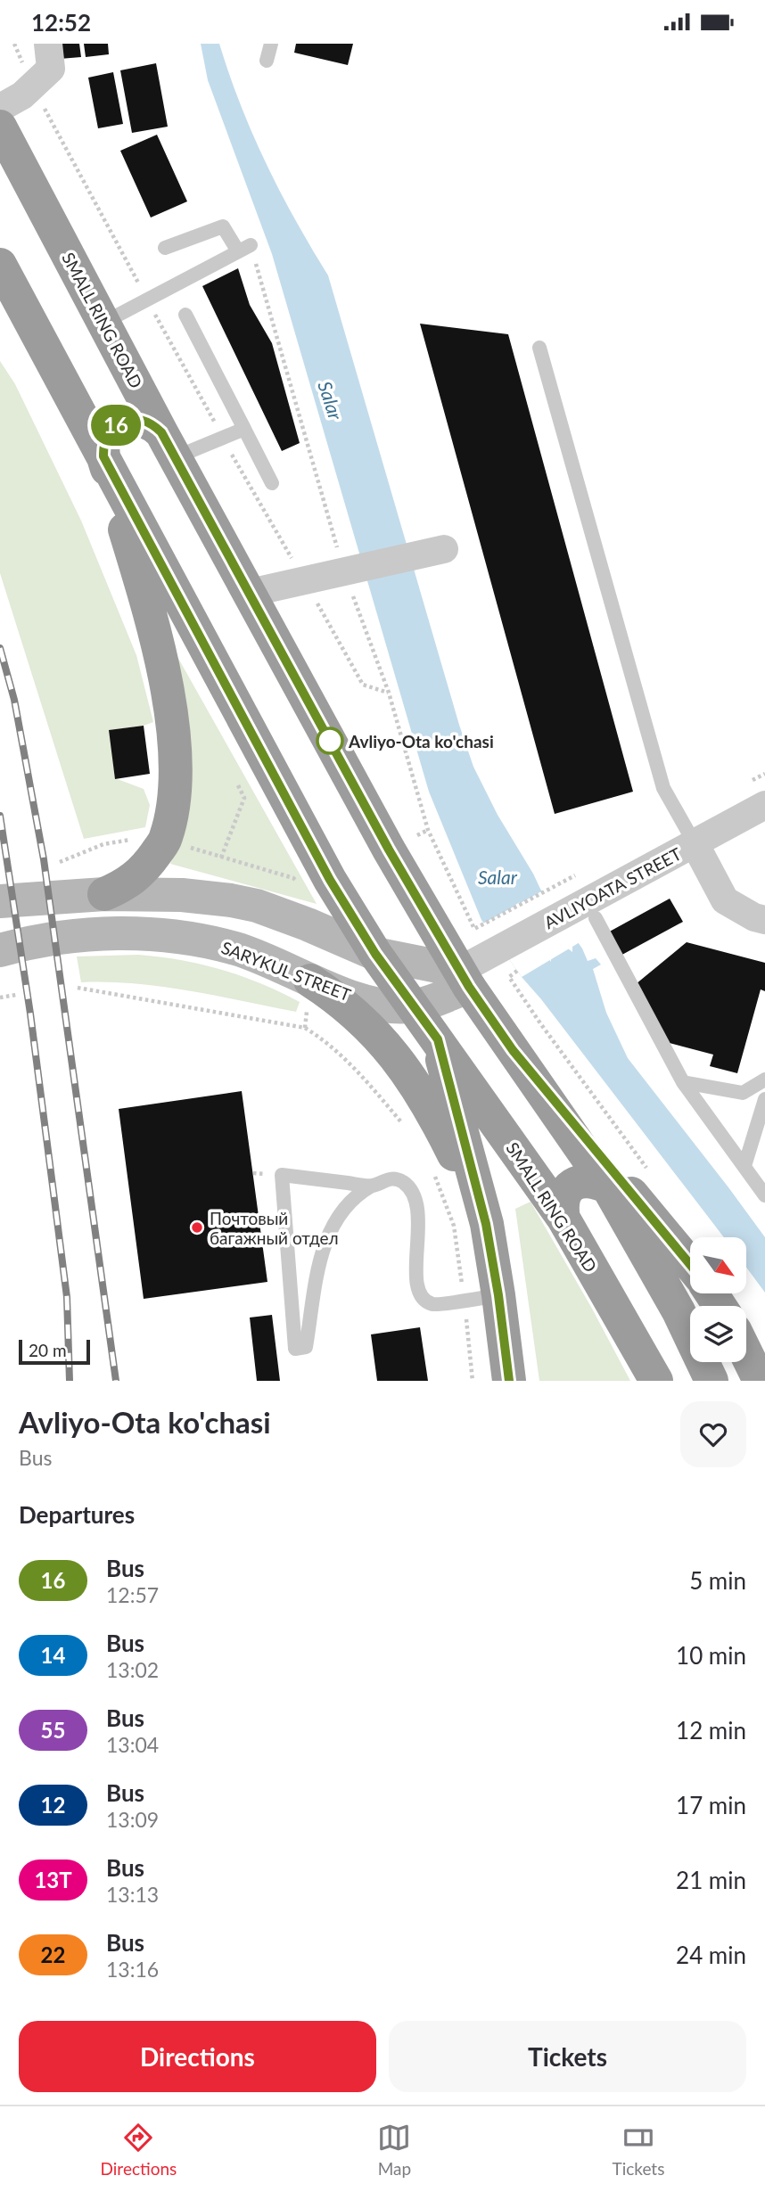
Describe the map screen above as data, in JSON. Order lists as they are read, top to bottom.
{
  "streets": {
    "highway": ["SMALL RING ROAD"],
    "main road": ["SARYKUL STREET"],
    "street": ["AVLIYOATA STREET"]
  },
  "crossings": [
    ["SMALL RING ROAD", "AVLIYOATA STREET"],
    ["SMALL RING ROAD", "SARYKUL STREET"]
  ],
  "water": ["Salar"],
  "places": ["Avliyo-Ota ko'chasi", "Почтовый багажный отдел"],
  "lines": ["bus line 16"],
  "scale_bar": "20 m",
  "north": "bottom right",
  "page": {
    "status": "12:52",
    "on_map": "16",
    "scale": "20 m",
    "heading": [
      ["Avliyo-Ota ko'chasi", "Bus"],
      "Departures"
    ],
    "list": [
      {
        "mark": "16",
        "name": "Bus",
        "note": "12:57",
        "value": "5 min"
      },
      {
        "mark": "14",
        "name": "Bus",
        "note": "13:02",
        "value": "10 min"
      },
      {
        "mark": "55",
        "name": "Bus",
        "note": "13:04",
        "value": "12 min"
      },
      {
        "mark": "12",
        "name": "Bus",
        "note": "13:09",
        "value": "17 min"
      },
      {
        "mark": "13Т",
        "name": "Bus",
        "note": "13:13",
        "value": "21 min"
      },
      {
        "mark": "22",
        "name": "Bus",
        "note": "13:16",
        "value": "24 min"
      }
    ],
    "buttons": ["Directions", "Tickets"],
    "tabs": ["Directions", "Map", "Tickets"]
  }
}
